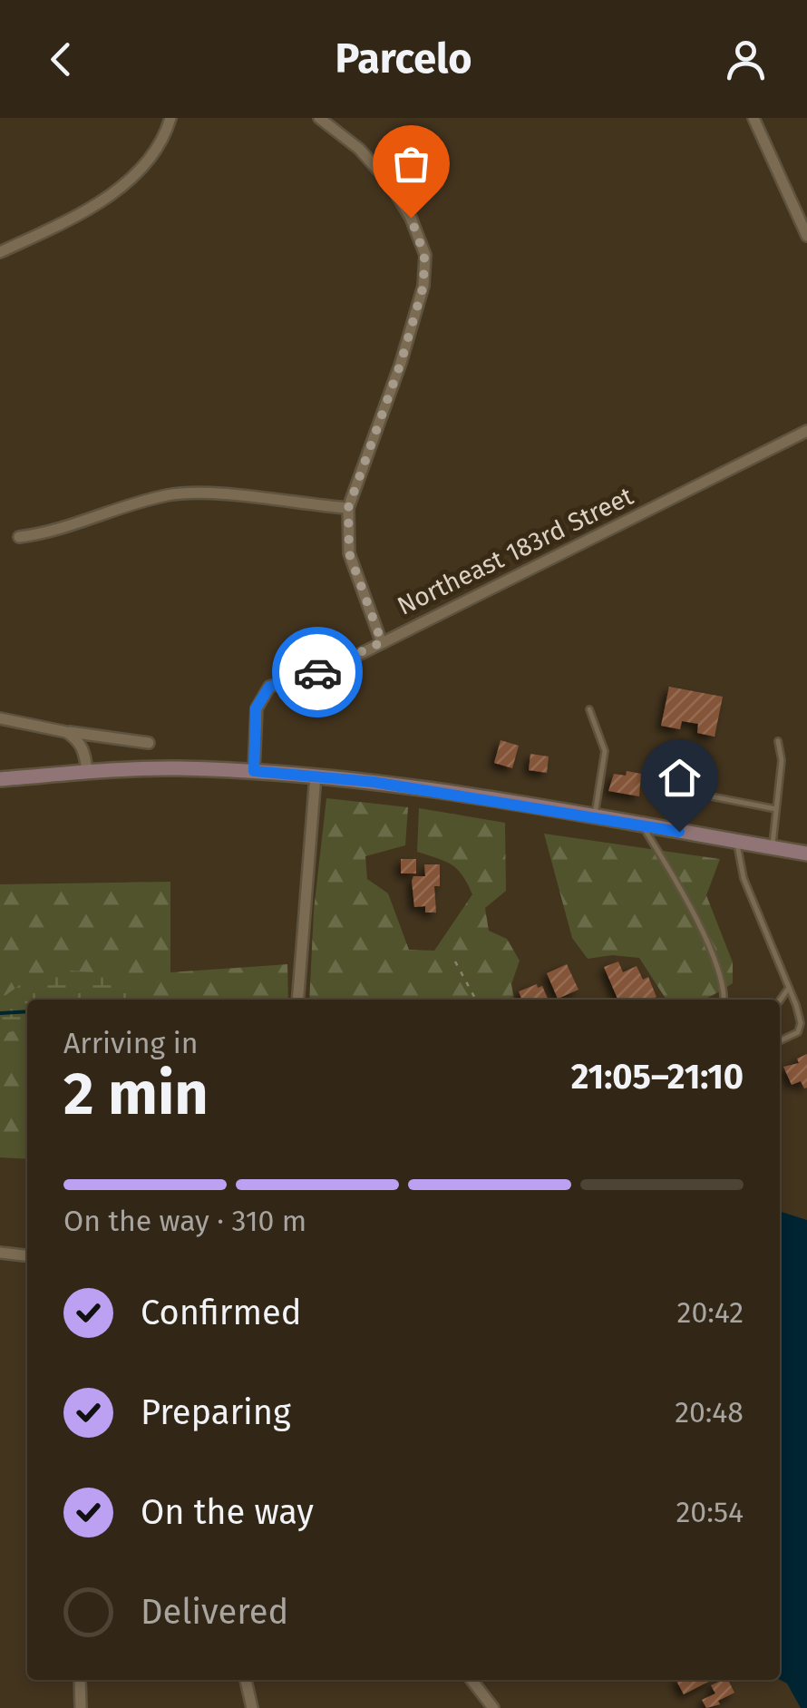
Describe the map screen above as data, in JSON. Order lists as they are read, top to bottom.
{
  "streets": {
    "street": ["Northeast 183rd Street"]
  },
  "page": {
    "header": "Parcelo",
    "heading": ["2 min", "Arriving in", "21:05–21:10"],
    "bar": "On the way · 310 m",
    "list": [
      ["Confirmed", "20:42"],
      ["Preparing", "20:48"],
      ["On the way", "20:54"],
      "Delivered"
    ]
  }
}
